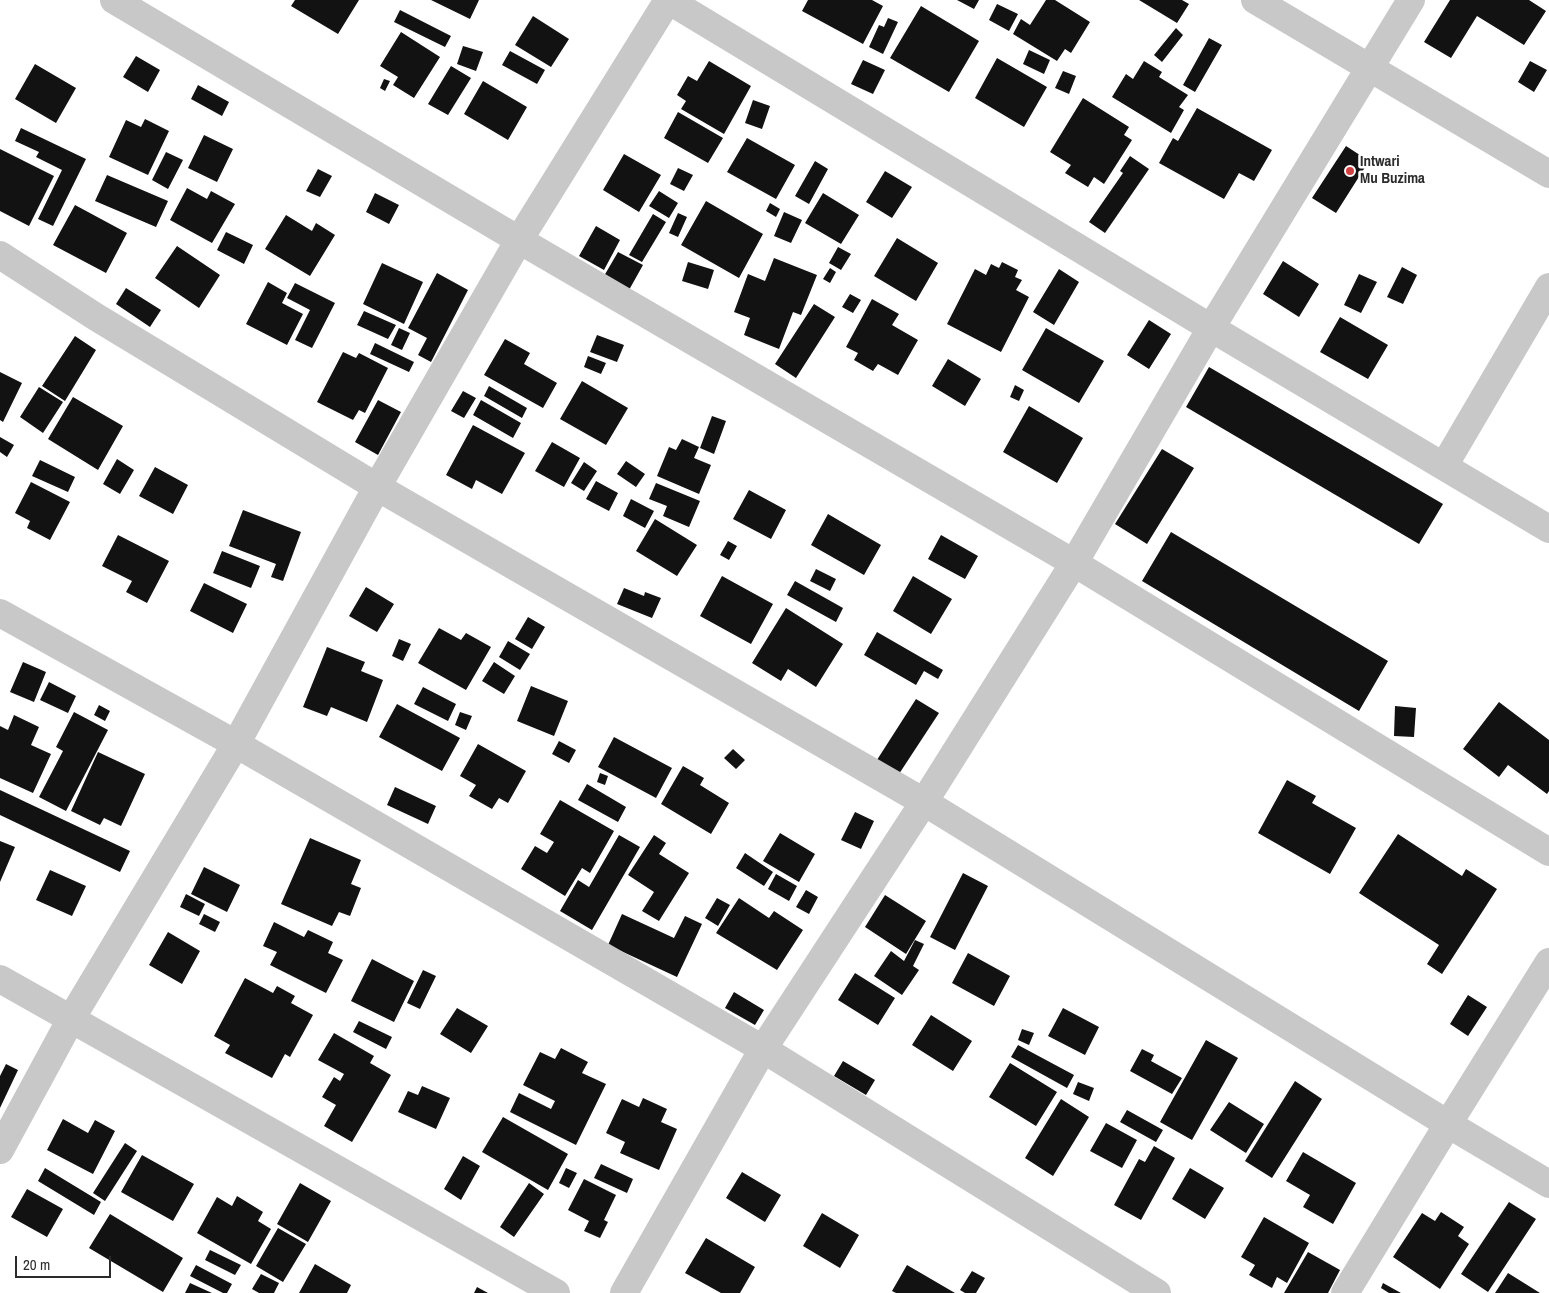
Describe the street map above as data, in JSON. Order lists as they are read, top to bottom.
{
  "places": ["Intwari Mu Buzima"],
  "scale_bar": "20 m"
}
